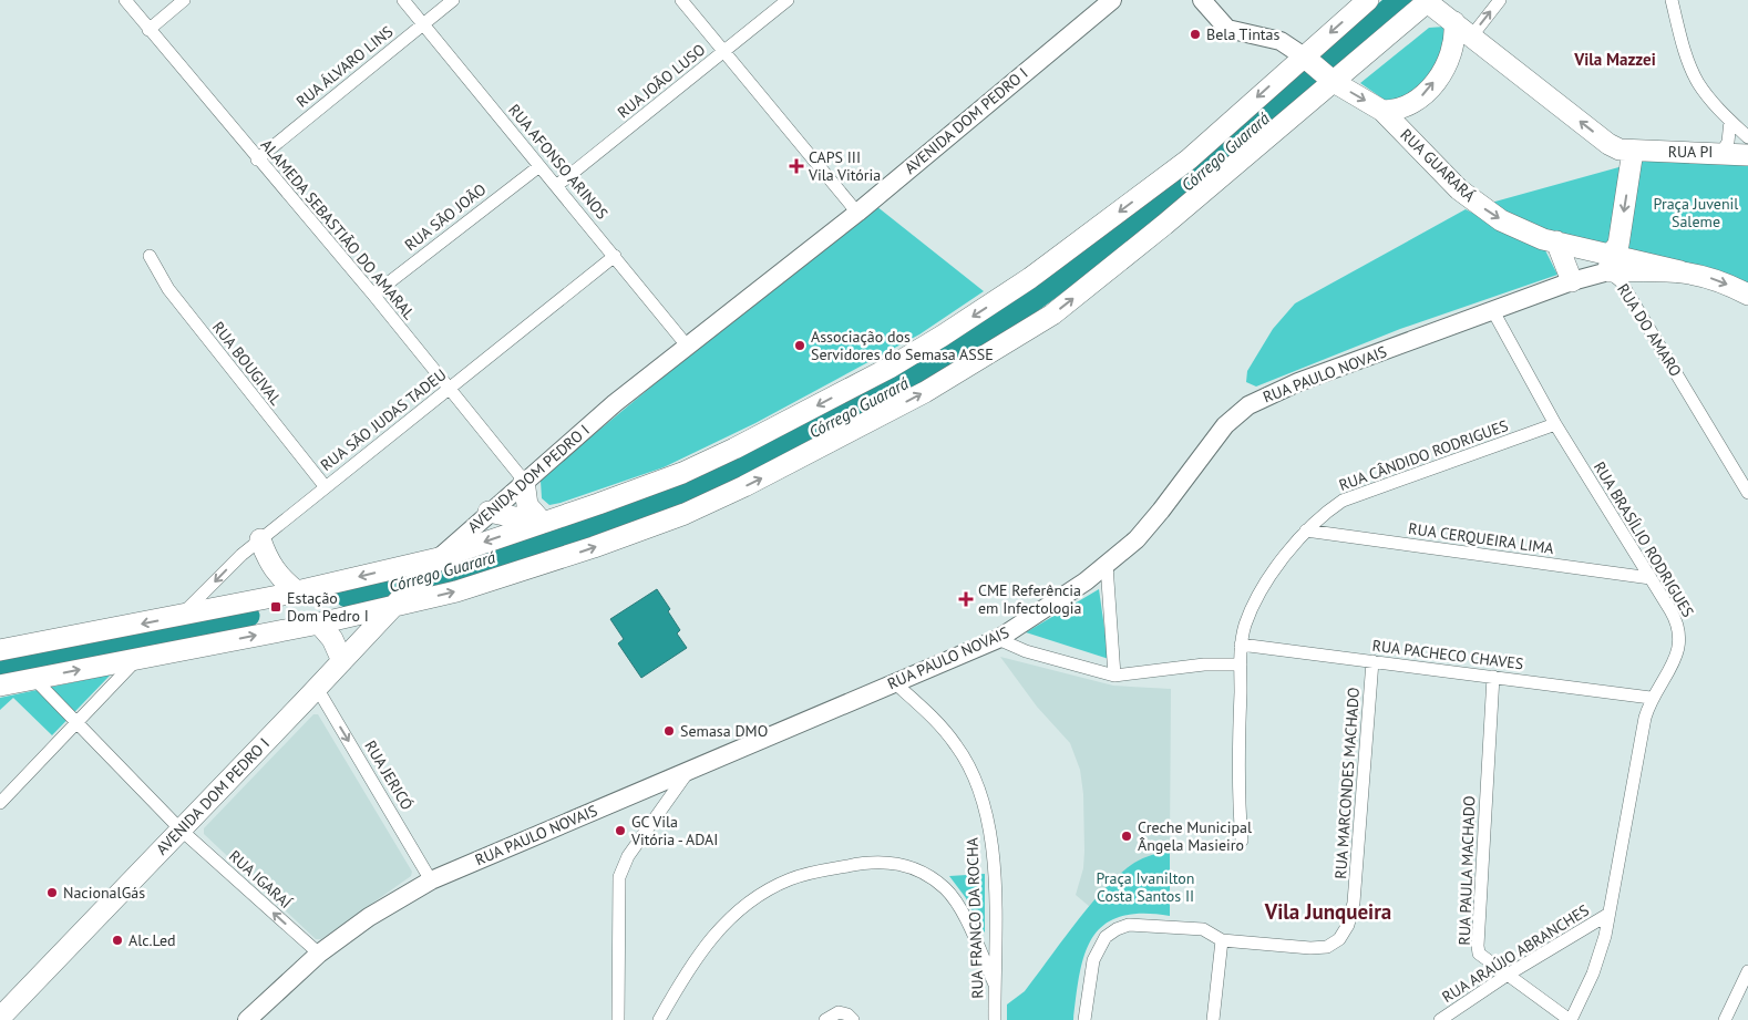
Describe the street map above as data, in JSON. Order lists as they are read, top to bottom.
{
  "streets": {
    "main road": ["AVENIDA DOM PEDRO I", "RUA PI", "RUA GUARARÁ"],
    "street": [
      "RUA ÁLVARO LINS",
      "RUA JOÃO LUSO",
      "RUA AFONSO ARINOS",
      "RUA SÃO JOÃO",
      "ALAMEDA SEBASTIÃO DO AMARAL",
      "RUA DO AMARO",
      "RUA BOUGIVAL",
      "RUA PAULO NOVAIS",
      "RUA SÃO JUDAS TADEU",
      "RUA CÂNDIDO RODRIGUES",
      "RUA CERQUEIRA LIMA",
      "RUA BRASÍLIO RODRIGUES",
      "RUA PACHECO CHAVES",
      "RUA JERICÓ",
      "RUA MARCONDES MACHADO",
      "RUA PAULA MACHADO",
      "RUA IGARAÍ",
      "RUA FRANCO DA ROCHA",
      "RUA ARAÚJO ABRANCHES"
    ]
  },
  "crossings": [
    ["RUA ÁLVARO LINS", "RUA AFONSO ARINOS"],
    ["RUA ÁLVARO LINS", "ALAMEDA SEBASTIÃO DO AMARAL"],
    ["RUA JOÃO LUSO", "RUA AFONSO ARINOS"],
    ["AVENIDA DOM PEDRO I", "RUA AFONSO ARINOS"],
    ["AVENIDA DOM PEDRO I", "ALAMEDA SEBASTIÃO DO AMARAL"],
    ["AVENIDA DOM PEDRO I", "RUA JERICÓ"],
    ["AVENIDA DOM PEDRO I", "RUA IGARAÍ"],
    ["RUA AFONSO ARINOS", "RUA SÃO JOÃO"],
    ["RUA AFONSO ARINOS", "RUA SÃO JUDAS TADEU"],
    ["RUA GUARARÁ", "RUA DO AMARO"],
    ["RUA GUARARÁ", "RUA PAULO NOVAIS"],
    ["RUA SÃO JOÃO", "ALAMEDA SEBASTIÃO DO AMARAL"],
    ["ALAMEDA SEBASTIÃO DO AMARAL", "RUA SÃO JUDAS TADEU"],
    ["RUA DO AMARO", "RUA PAULO NOVAIS"],
    ["RUA BOUGIVAL", "RUA SÃO JUDAS TADEU"],
    ["RUA PAULO NOVAIS", "RUA BRASÍLIO RODRIGUES"],
    ["RUA PAULO NOVAIS", "RUA JERICÓ"],
    ["RUA PAULO NOVAIS", "RUA IGARAÍ"],
    ["RUA PAULO NOVAIS", "RUA FRANCO DA ROCHA"],
    ["RUA CÂNDIDO RODRIGUES", "RUA CERQUEIRA LIMA"],
    ["RUA CÂNDIDO RODRIGUES", "RUA BRASÍLIO RODRIGUES"],
    ["RUA CÂNDIDO RODRIGUES", "RUA PACHECO CHAVES"],
    ["RUA CERQUEIRA LIMA", "RUA BRASÍLIO RODRIGUES"],
    ["RUA BRASÍLIO RODRIGUES", "RUA PACHECO CHAVES"],
    ["RUA BRASÍLIO RODRIGUES", "RUA PAULA MACHADO"],
    ["RUA BRASÍLIO RODRIGUES", "RUA ARAÚJO ABRANCHES"],
    ["RUA PACHECO CHAVES", "RUA MARCONDES MACHADO"],
    ["RUA PACHECO CHAVES", "RUA PAULA MACHADO"],
    ["RUA PAULA MACHADO", "RUA ARAÚJO ABRANCHES"]
  ],
  "one_way": ["RUA JERICÓ", "RUA IGARAÍ"],
  "districts": ["Vila Mazzei", "Vila Junqueira"],
  "water": ["Córrego Guarará"],
  "parks": ["Praça Juvenil Saleme", "Praça Ivanilton Costa Santos II"],
  "places": {
    "other": [
      "Bela Tintas",
      "Associação dos Servidores do Semasa ASSE",
      "Semasa DMO",
      "GC Vila Vitória - ADAI",
      "Creche Municipal Ângela Masieiro",
      "NacionalGás",
      "Alc.Led"
    ],
    "health": ["CAPS III Vila Vitória", "CME Referência em Infectologia"],
    "transit": ["Estação Dom Pedro I"]
  }
}
